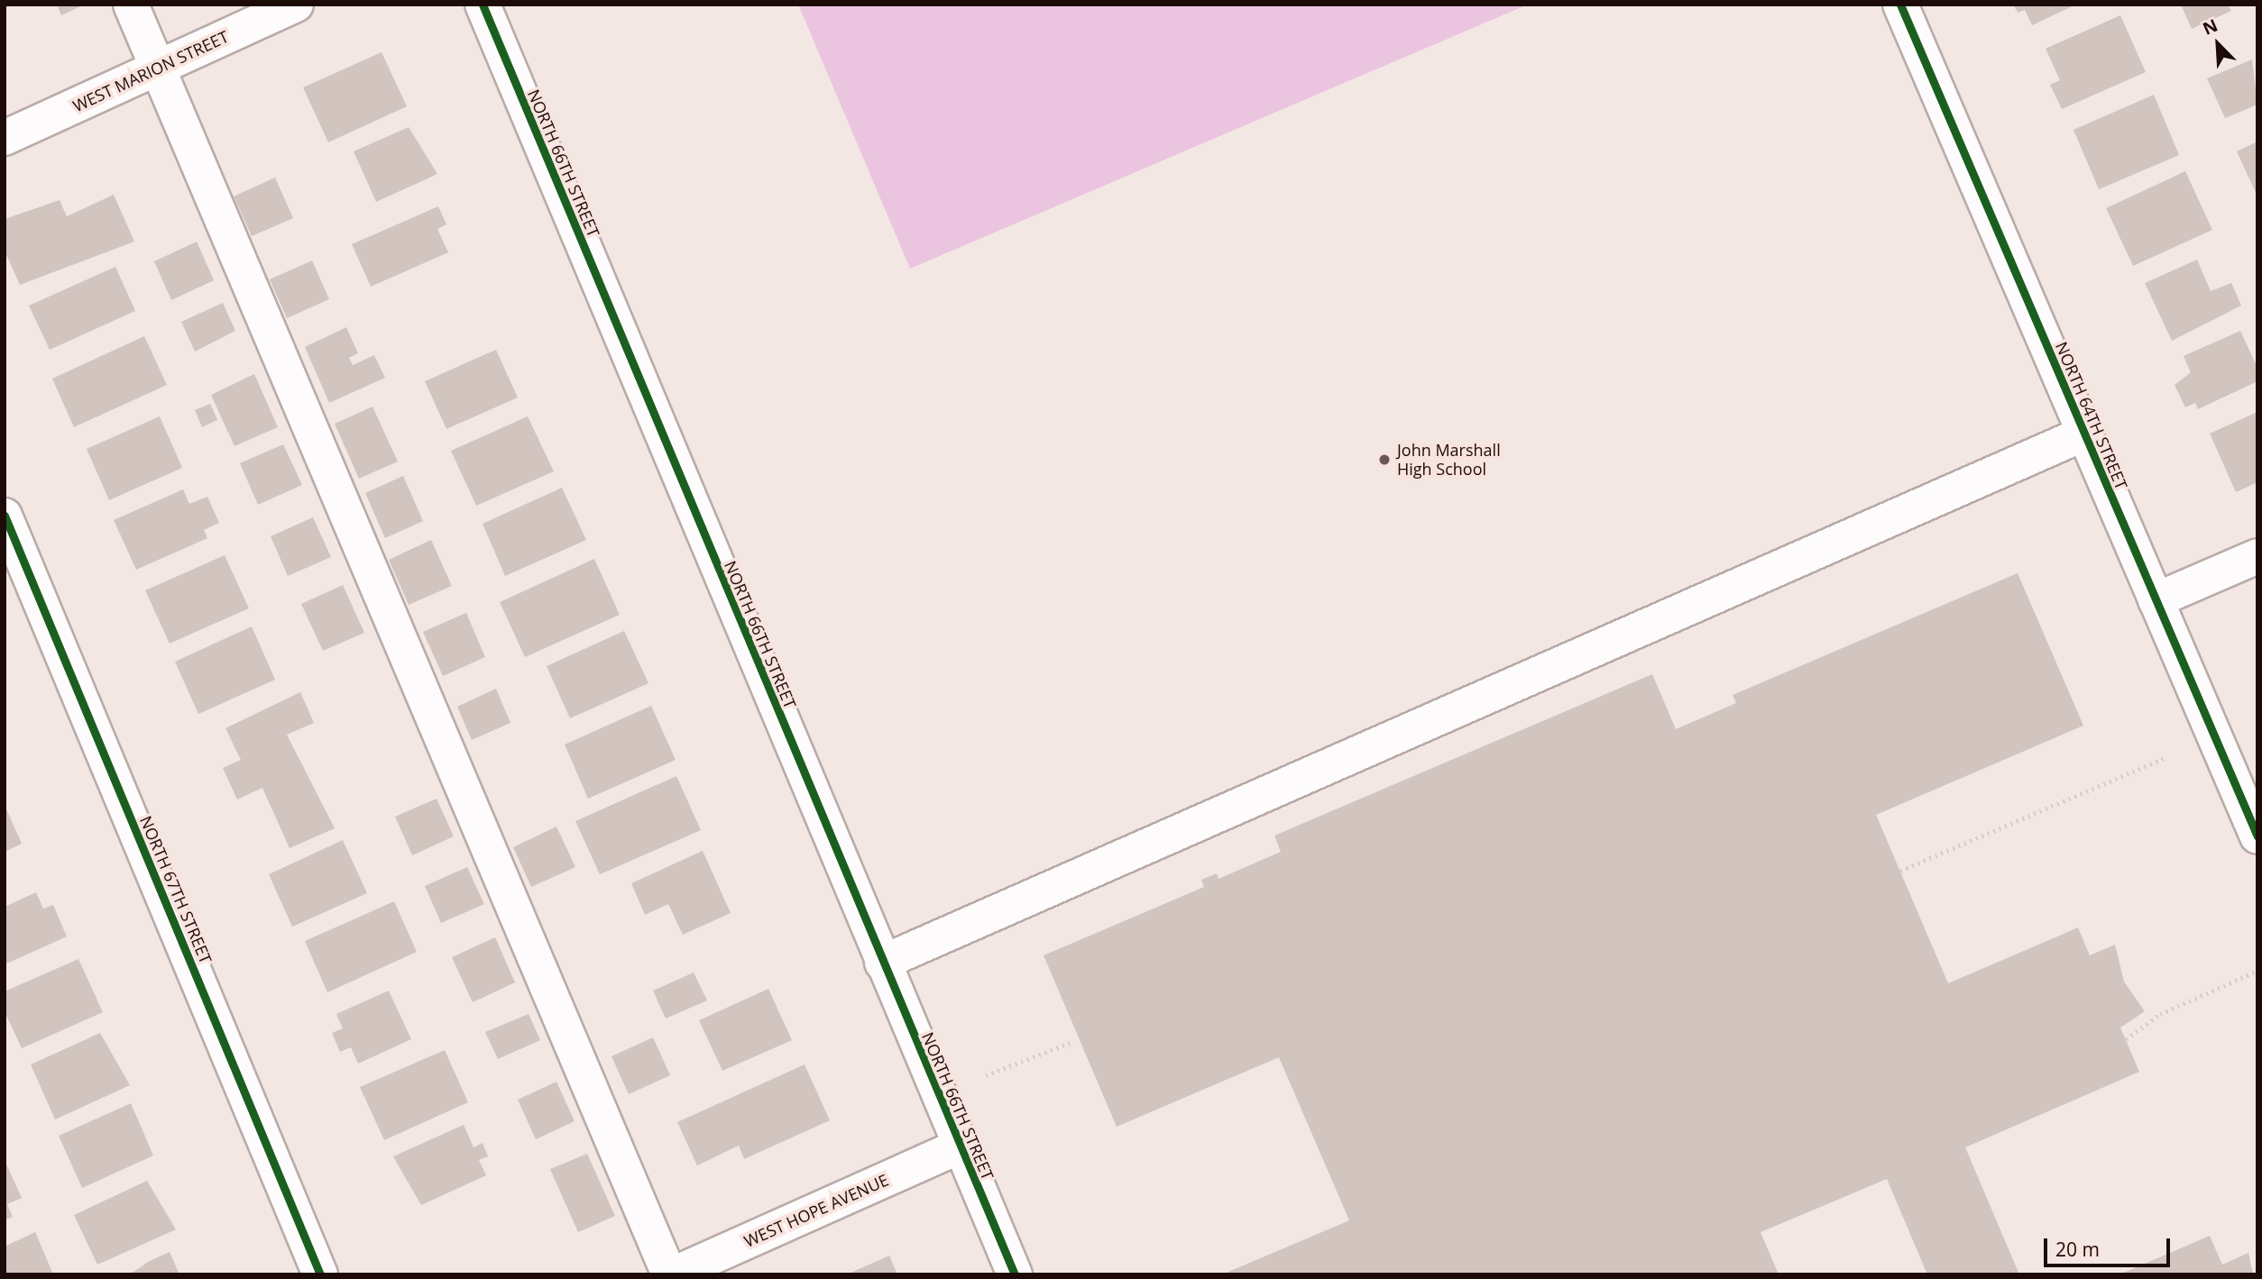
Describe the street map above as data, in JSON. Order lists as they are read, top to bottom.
{
  "streets": {
    "street": [
      "WEST MARION STREET",
      "NORTH 66TH STREET",
      "NORTH 64TH STREET",
      "NORTH 67TH STREET",
      "WEST HOPE AVENUE"
    ]
  },
  "crossings": [
    ["NORTH 66TH STREET", "WEST HOPE AVENUE"]
  ],
  "places": ["John Marshall High School"],
  "scale_bar": "20 m",
  "north": "top left"
}
